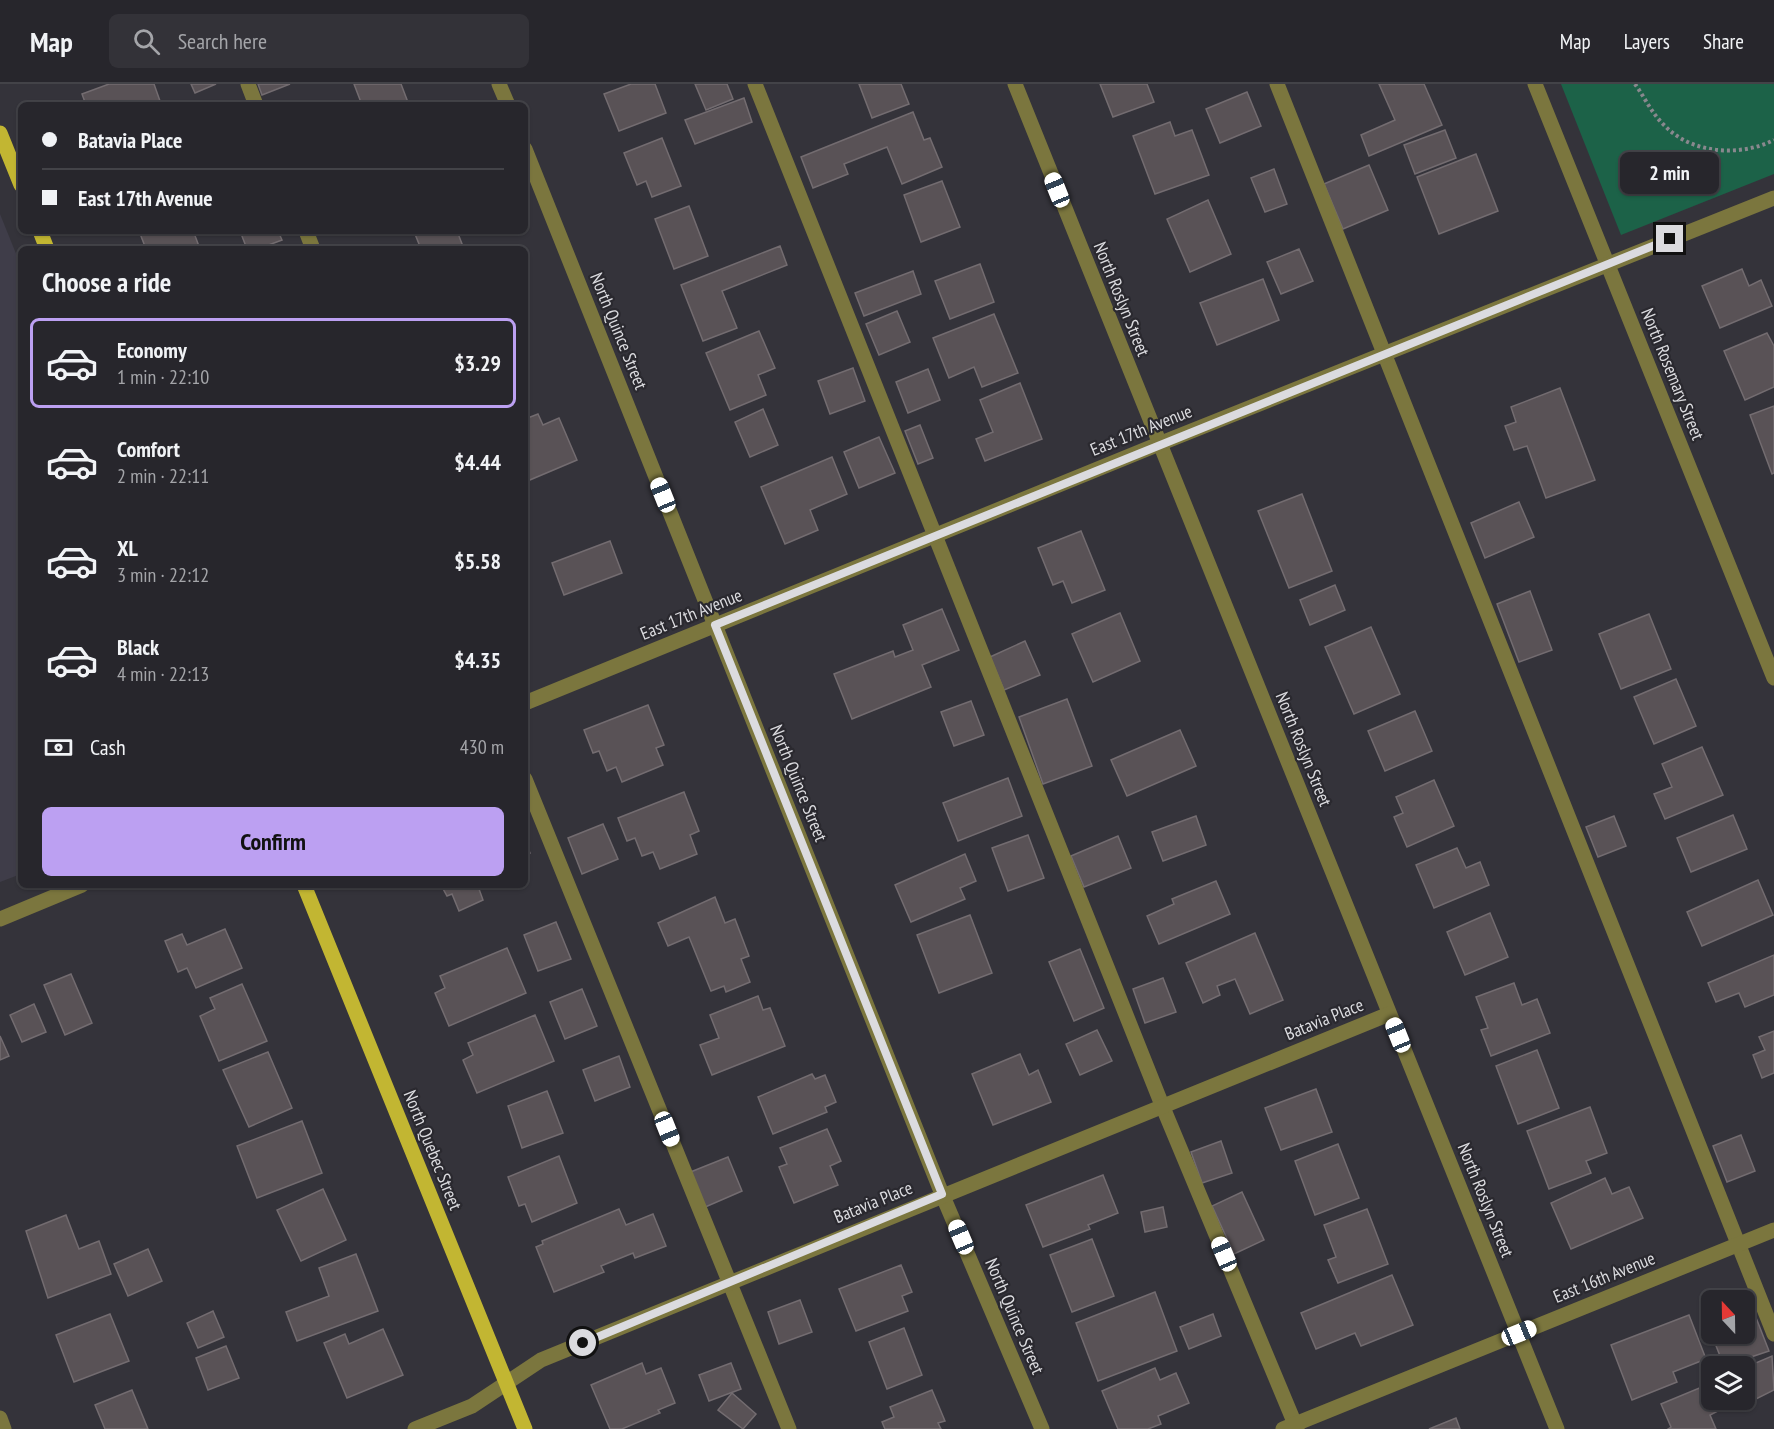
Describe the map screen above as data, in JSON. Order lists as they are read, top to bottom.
{
  "streets": {
    "main road": ["North Quebec Street"],
    "street": [
      "North Roslyn Street",
      "North Quince Street",
      "North Rosemary Street",
      "East 17th Avenue",
      "Batavia Place",
      "East 16th Avenue"
    ]
  },
  "crossings": [
    ["North Roslyn Street", "East 17th Avenue"],
    ["North Roslyn Street", "Batavia Place"],
    ["North Roslyn Street", "East 16th Avenue"],
    ["North Quince Street", "East 17th Avenue"],
    ["North Quince Street", "Batavia Place"],
    ["North Rosemary Street", "East 17th Avenue"],
    ["Batavia Place", "North Quebec Street"]
  ],
  "north": "top",
  "page": {
    "header": "Map",
    "search": "Search here",
    "nav": ["Map", "Layers", "Share"],
    "banner": ["Batavia Place", "East 17th Avenue"],
    "bubble": "2 min",
    "heading": "Choose a ride",
    "list": [
      {
        "name": "Economy",
        "note": "1 min · 22:10",
        "value": "$3.29"
      },
      {
        "name": "Comfort",
        "note": "2 min · 22:11",
        "value": "$4.44"
      },
      {
        "name": "XL",
        "note": "3 min · 22:12",
        "value": "$5.58"
      },
      {
        "name": "Black",
        "note": "4 min · 22:13",
        "value": "$4.35"
      }
    ],
    "pay": ["Cash", "430 m"],
    "buttons": "Confirm"
  }
}
